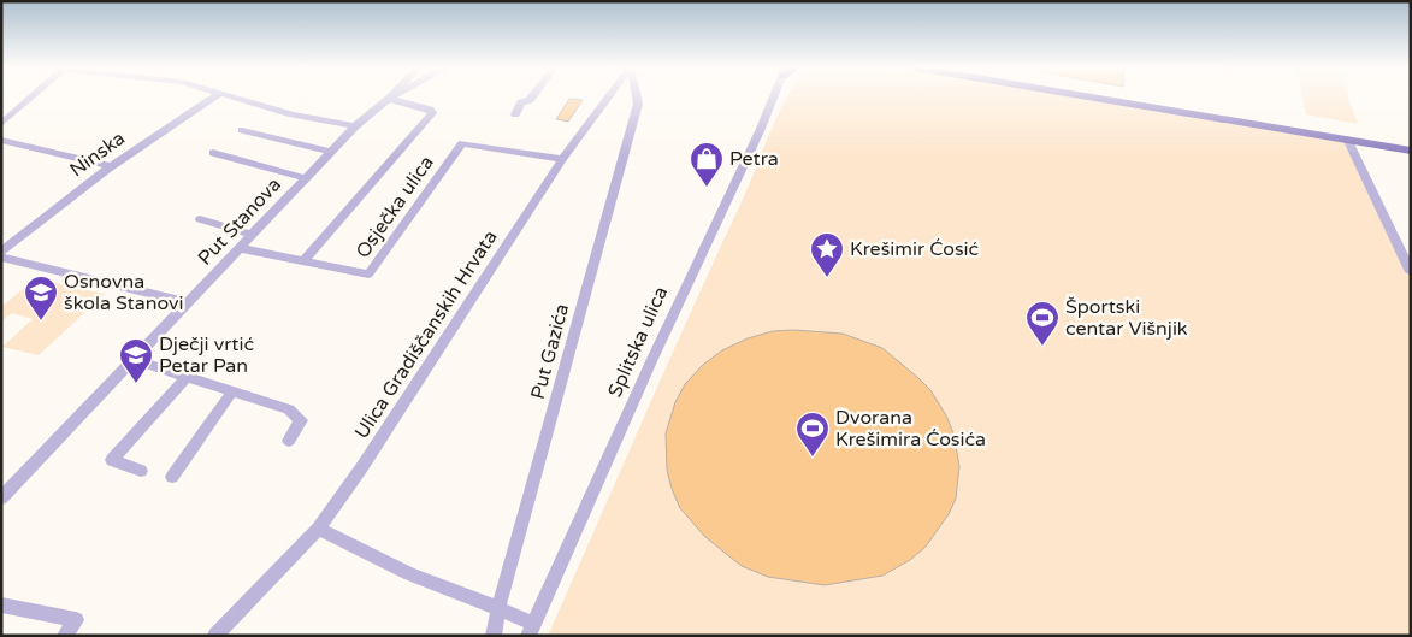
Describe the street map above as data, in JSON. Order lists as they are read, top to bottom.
{
  "streets": {
    "street": [
      "Ninska",
      "Osječka ulica",
      "Put Stanova",
      "Ulica Gradiščanskih Hrvata",
      "Splitska ulica",
      "Put Gazića"
    ]
  },
  "crossings": [
    ["Osječka ulica", "Put Stanova"],
    ["Osječka ulica", "Ulica Gradiščanskih Hrvata"]
  ],
  "places": {
    "shop": ["Petra"],
    "place": ["Krešimir Ćosić"],
    "school or university": ["Osnovna škola Stanovi", "Dječji vrtić Petar Pan"],
    "sports": ["Športski centar Višnjik", "Dvorana Krešimira Ćosića"]
  }
}
